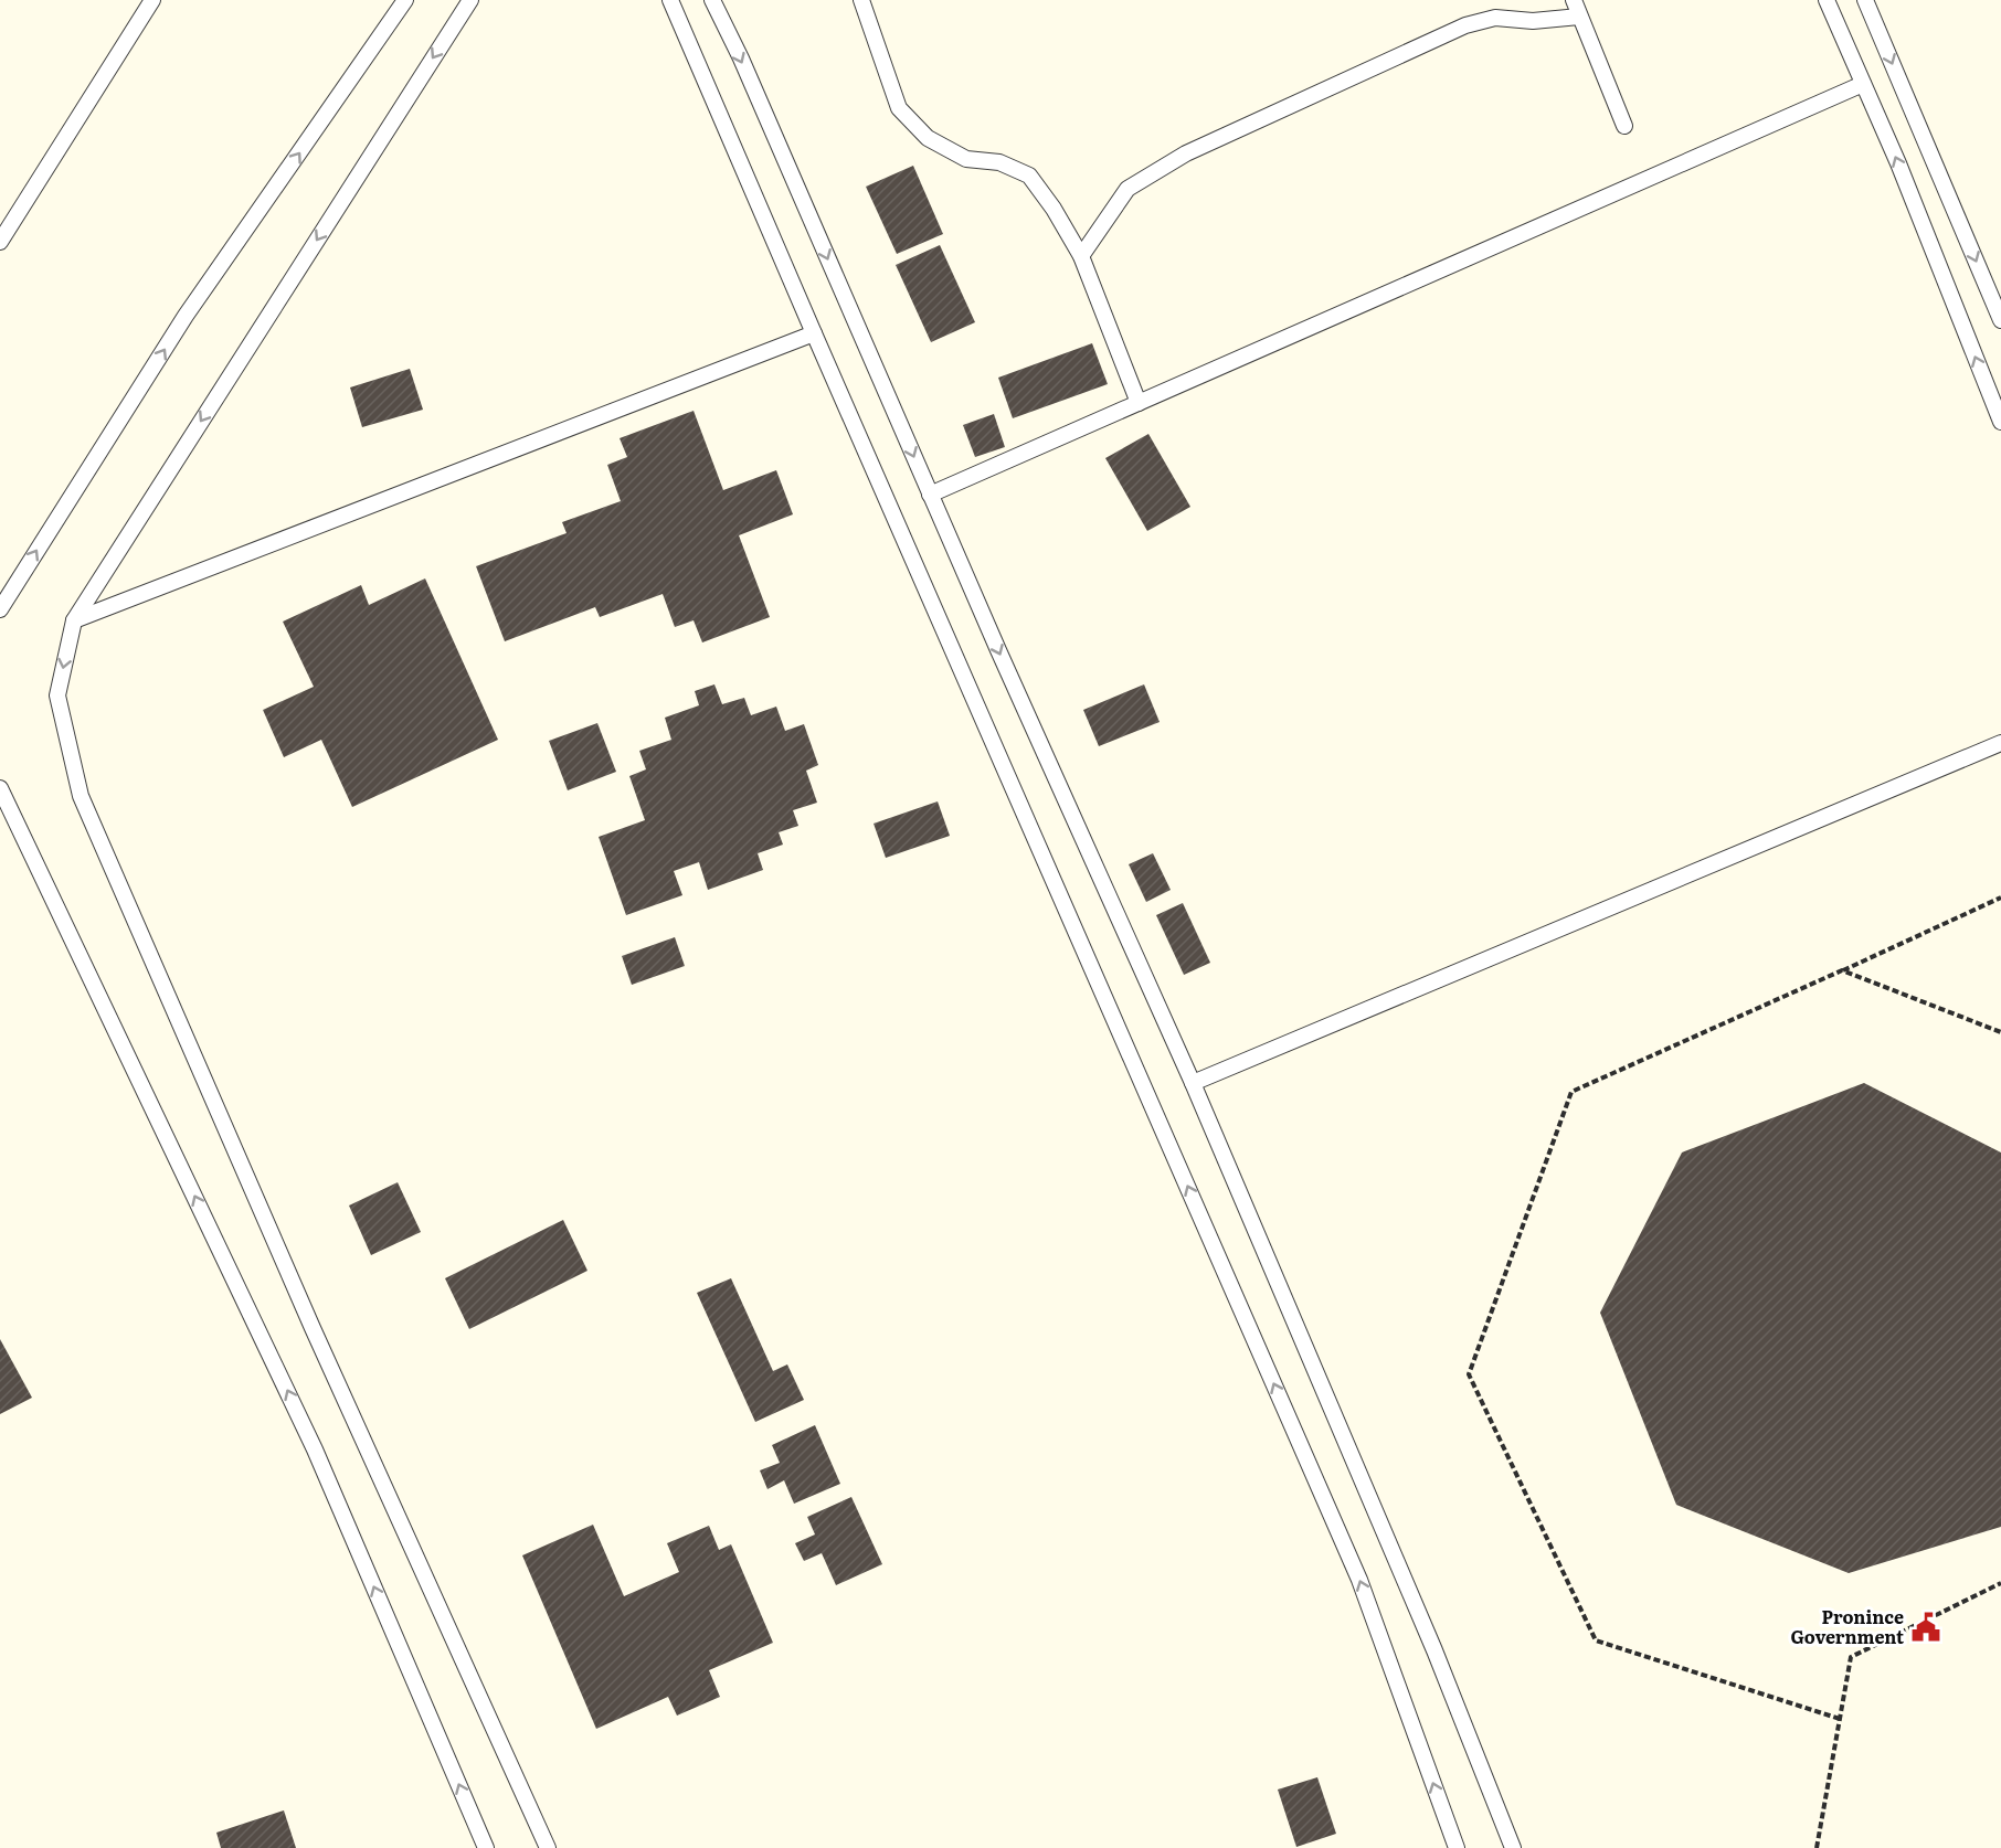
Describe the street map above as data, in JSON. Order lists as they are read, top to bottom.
{
  "places": {
    "public building": ["Pronince Government"]
  }
}
